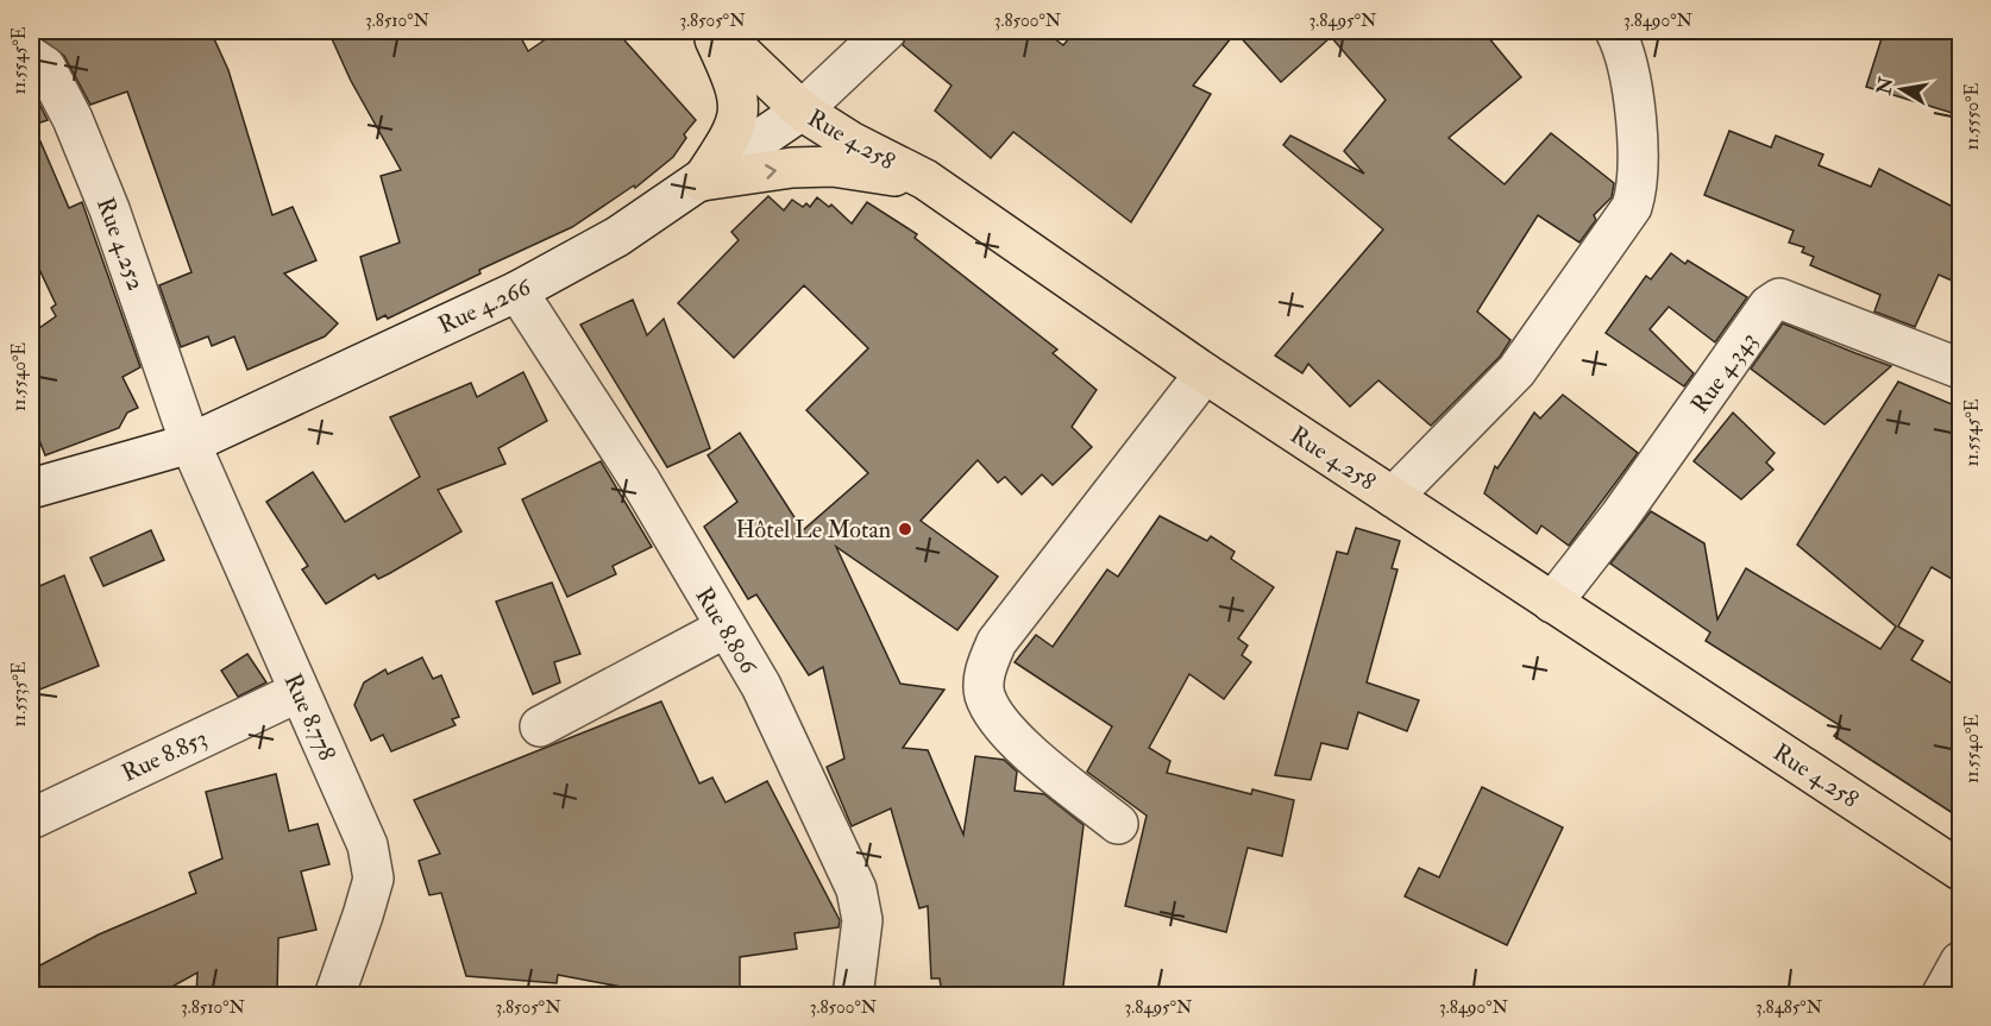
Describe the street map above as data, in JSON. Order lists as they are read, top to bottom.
{
  "streets": {
    "highway": ["Rue 4.258"],
    "street": [
      "Rue 4.252",
      "Rue 4.266",
      "Rue 4.343",
      "Rue 8.806",
      "Rue 8.778",
      "Rue 8.853"
    ]
  },
  "crossings": [
    ["Rue 4.258", "Rue 4.266"],
    ["Rue 4.258", "Rue 4.343"],
    ["Rue 4.252", "Rue 4.266"],
    ["Rue 4.252", "Rue 8.778"],
    ["Rue 4.266", "Rue 8.806"],
    ["Rue 4.266", "Rue 8.778"],
    ["Rue 8.778", "Rue 8.853"]
  ],
  "places": ["Hôtel Le Motan"],
  "north": "left",
  "coordinates": [
    "3.8510°N",
    "3.8505°N",
    "3.8500°N",
    "3.8495°N",
    "3.8490°N",
    "11.5545°E",
    "11.5550°E",
    "11.5540°E",
    "11.5535°E",
    "3.8485°N"
  ]
}
